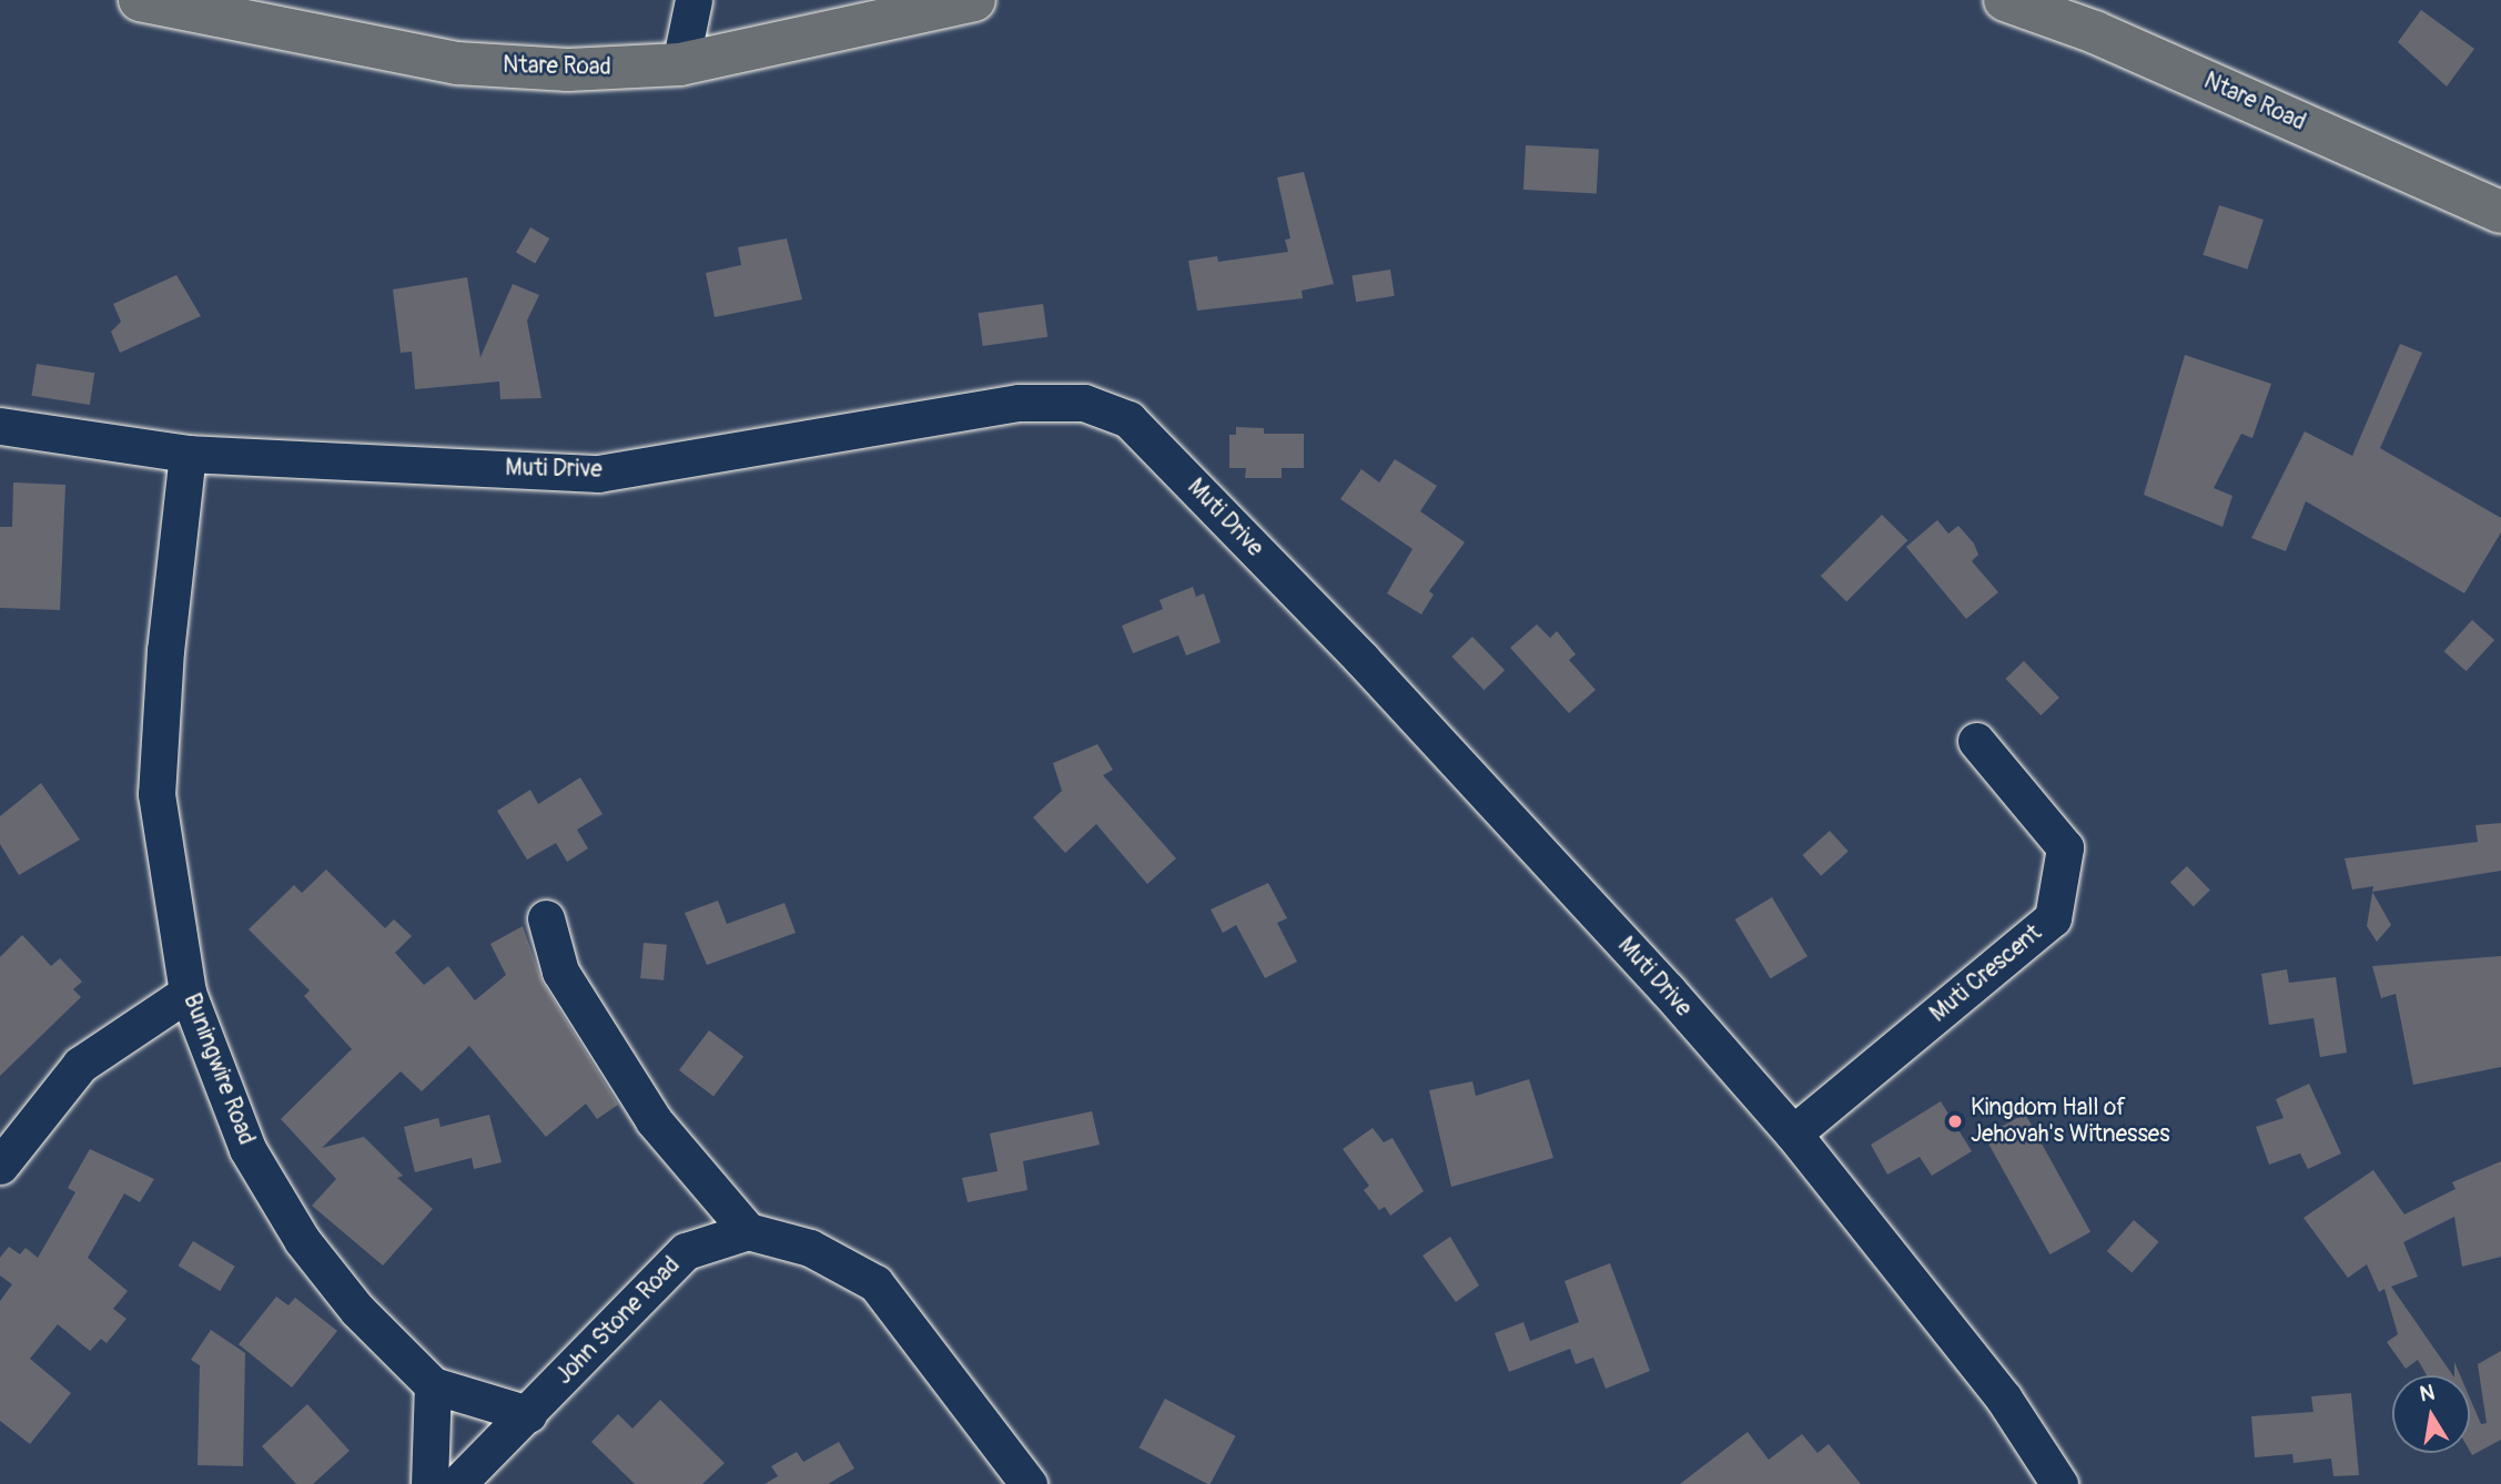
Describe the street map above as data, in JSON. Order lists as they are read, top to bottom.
{
  "streets": {
    "main road": ["Ntare Road"],
    "street": [
      "Muti Drive",
      "Muti Crescent",
      "Buningwire Road",
      "John Stone Road"
    ]
  },
  "crossings": [
    ["Muti Drive", "Muti Crescent"],
    ["Muti Drive", "Buningwire Road"],
    ["Buningwire Road", "John Stone Road"]
  ],
  "places": ["Kingdom Hall of Jehovah's Witnesses"],
  "north": "top"
}
